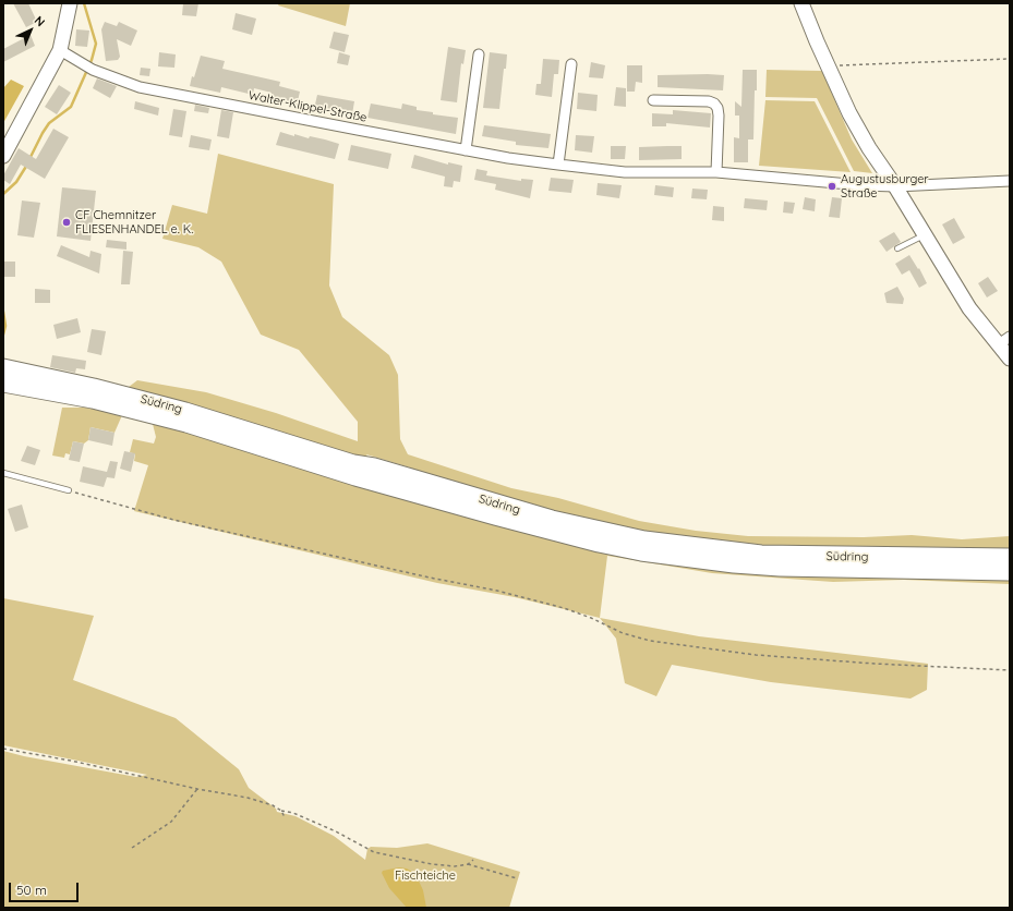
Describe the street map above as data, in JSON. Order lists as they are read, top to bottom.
{
  "streets": {
    "main road": ["Südring"],
    "street": ["Walter-Klippel-Straße"]
  },
  "parks": ["Fischteiche"],
  "places": ["Augustusburger Straße", "CF Chemnitzer FLIESENHANDEL e. K."],
  "scale_bar": "50 m",
  "north": "top right"
}
